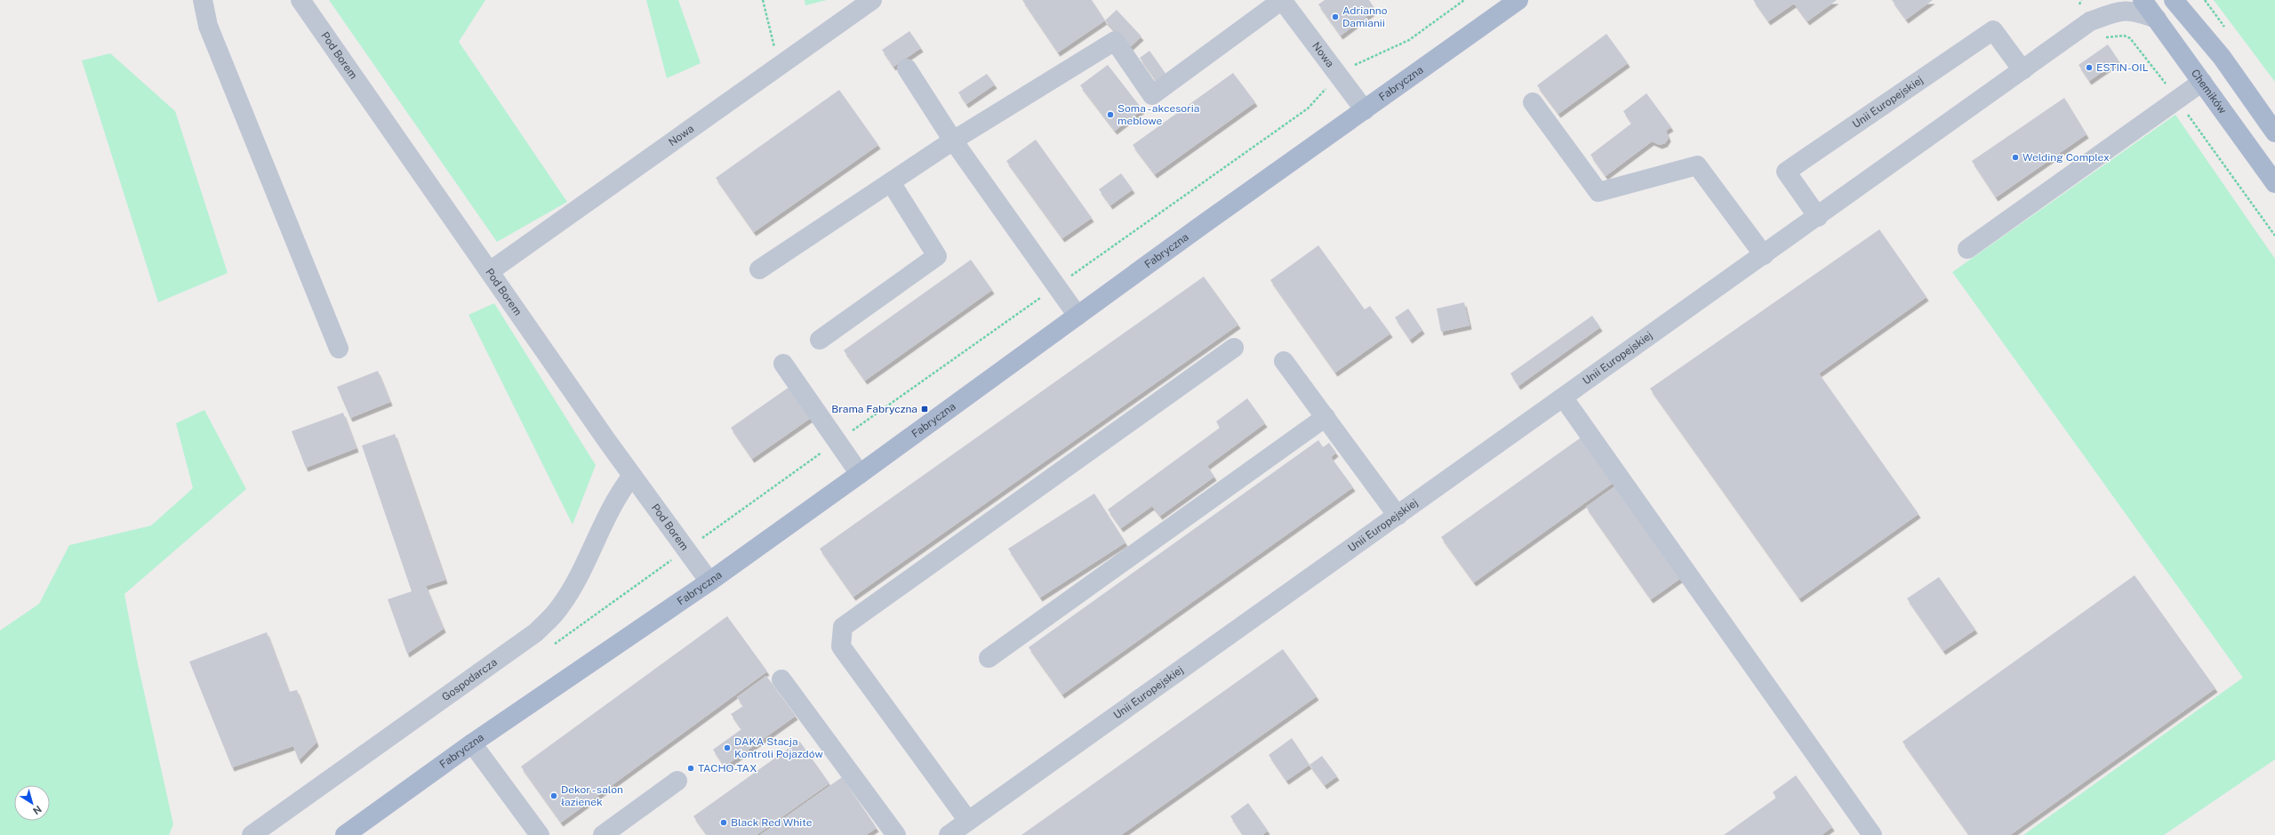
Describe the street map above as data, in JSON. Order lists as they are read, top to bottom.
{
  "streets": {
    "main road": ["Fabryczna", "Chemików"],
    "street": [
      "Pod Borem",
      "Nowa",
      "Unii Europejskiej",
      "Gospodarcza"
    ]
  },
  "crossings": [
    ["Pod Borem", "Nowa"],
    ["Pod Borem", "Fabryczna"],
    ["Pod Borem", "Gospodarcza"],
    ["Nowa", "Fabryczna"],
    ["Chemików", "Unii Europejskiej"]
  ],
  "places": {
    "other": [
      "Adrianno Damianii",
      "ESTIN-OIL",
      "Soma - akcesoria meblowe",
      "Welding Complex",
      "DAKA Stacja Kontroli Pojazdów",
      "TACHO-TAX",
      "Dekor - salon łazienek",
      "Black Red White"
    ],
    "transit": ["Brama Fabryczna"]
  },
  "north": "bottom right"
}
